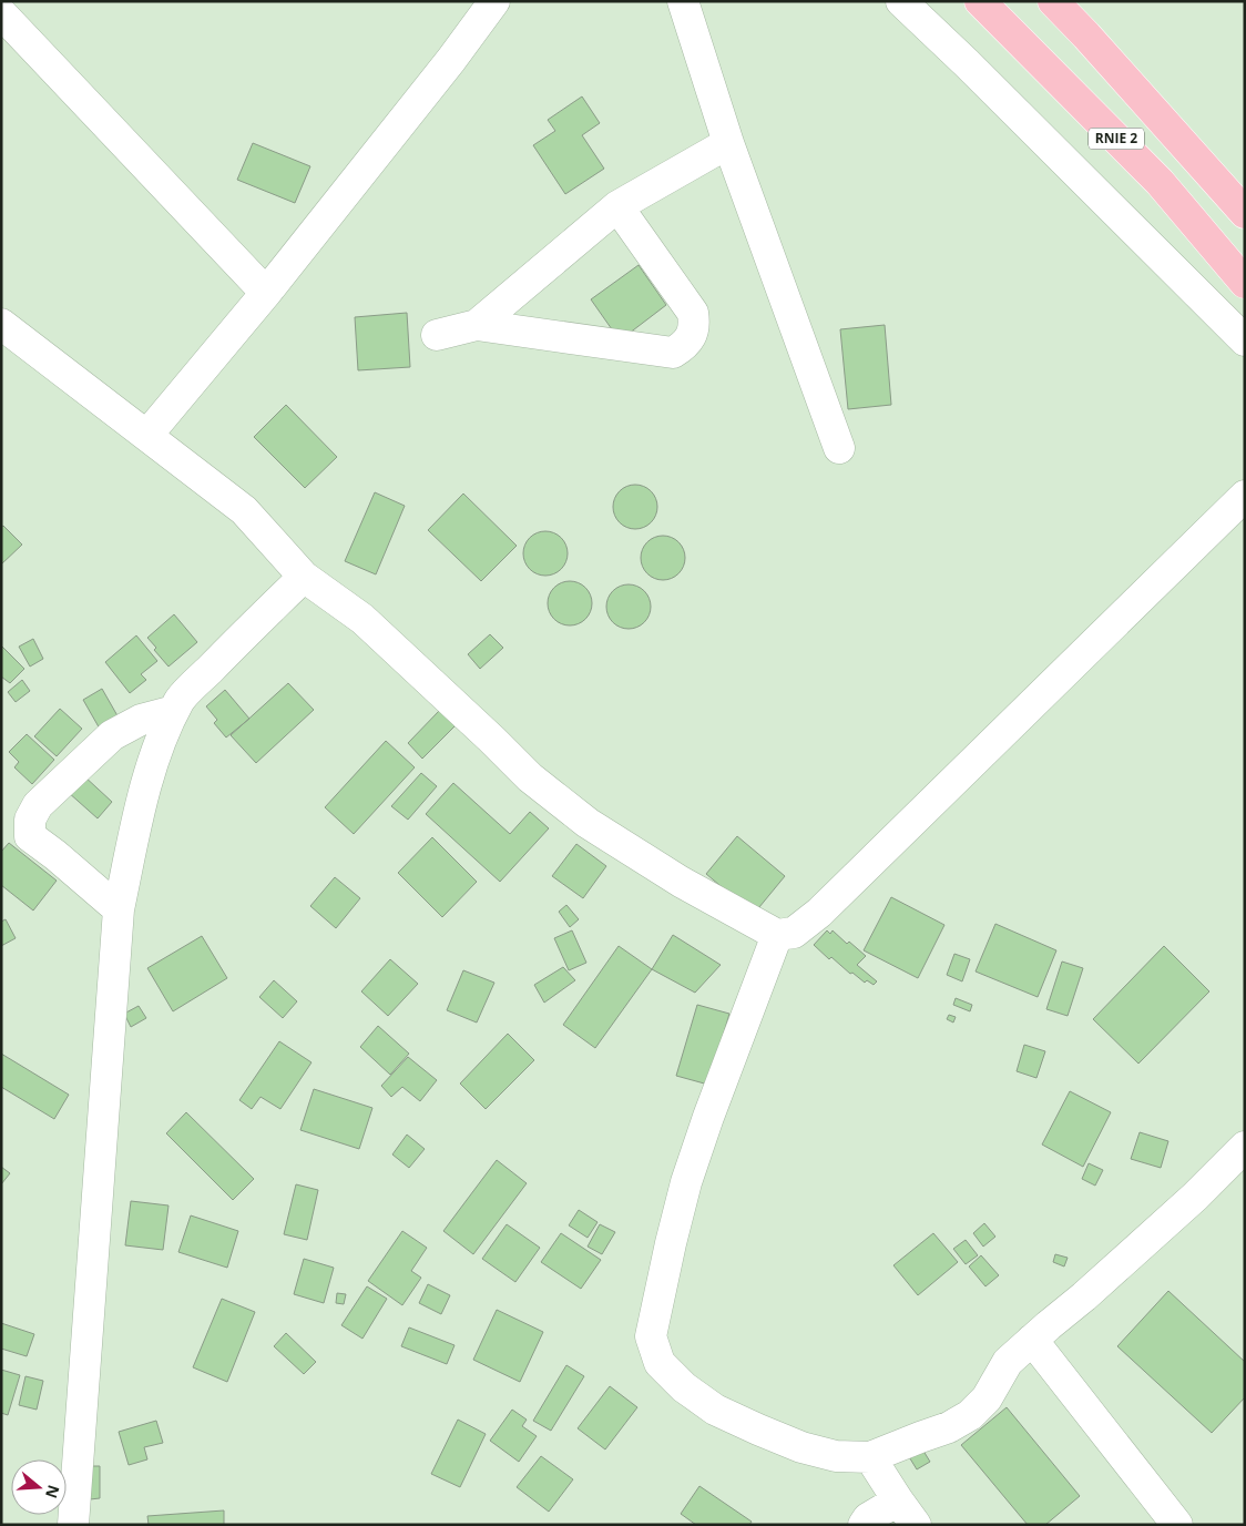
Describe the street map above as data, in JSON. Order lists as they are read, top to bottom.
{
  "streets": {
    "highway": ["RNIE 2"]
  },
  "north": "right"
}
